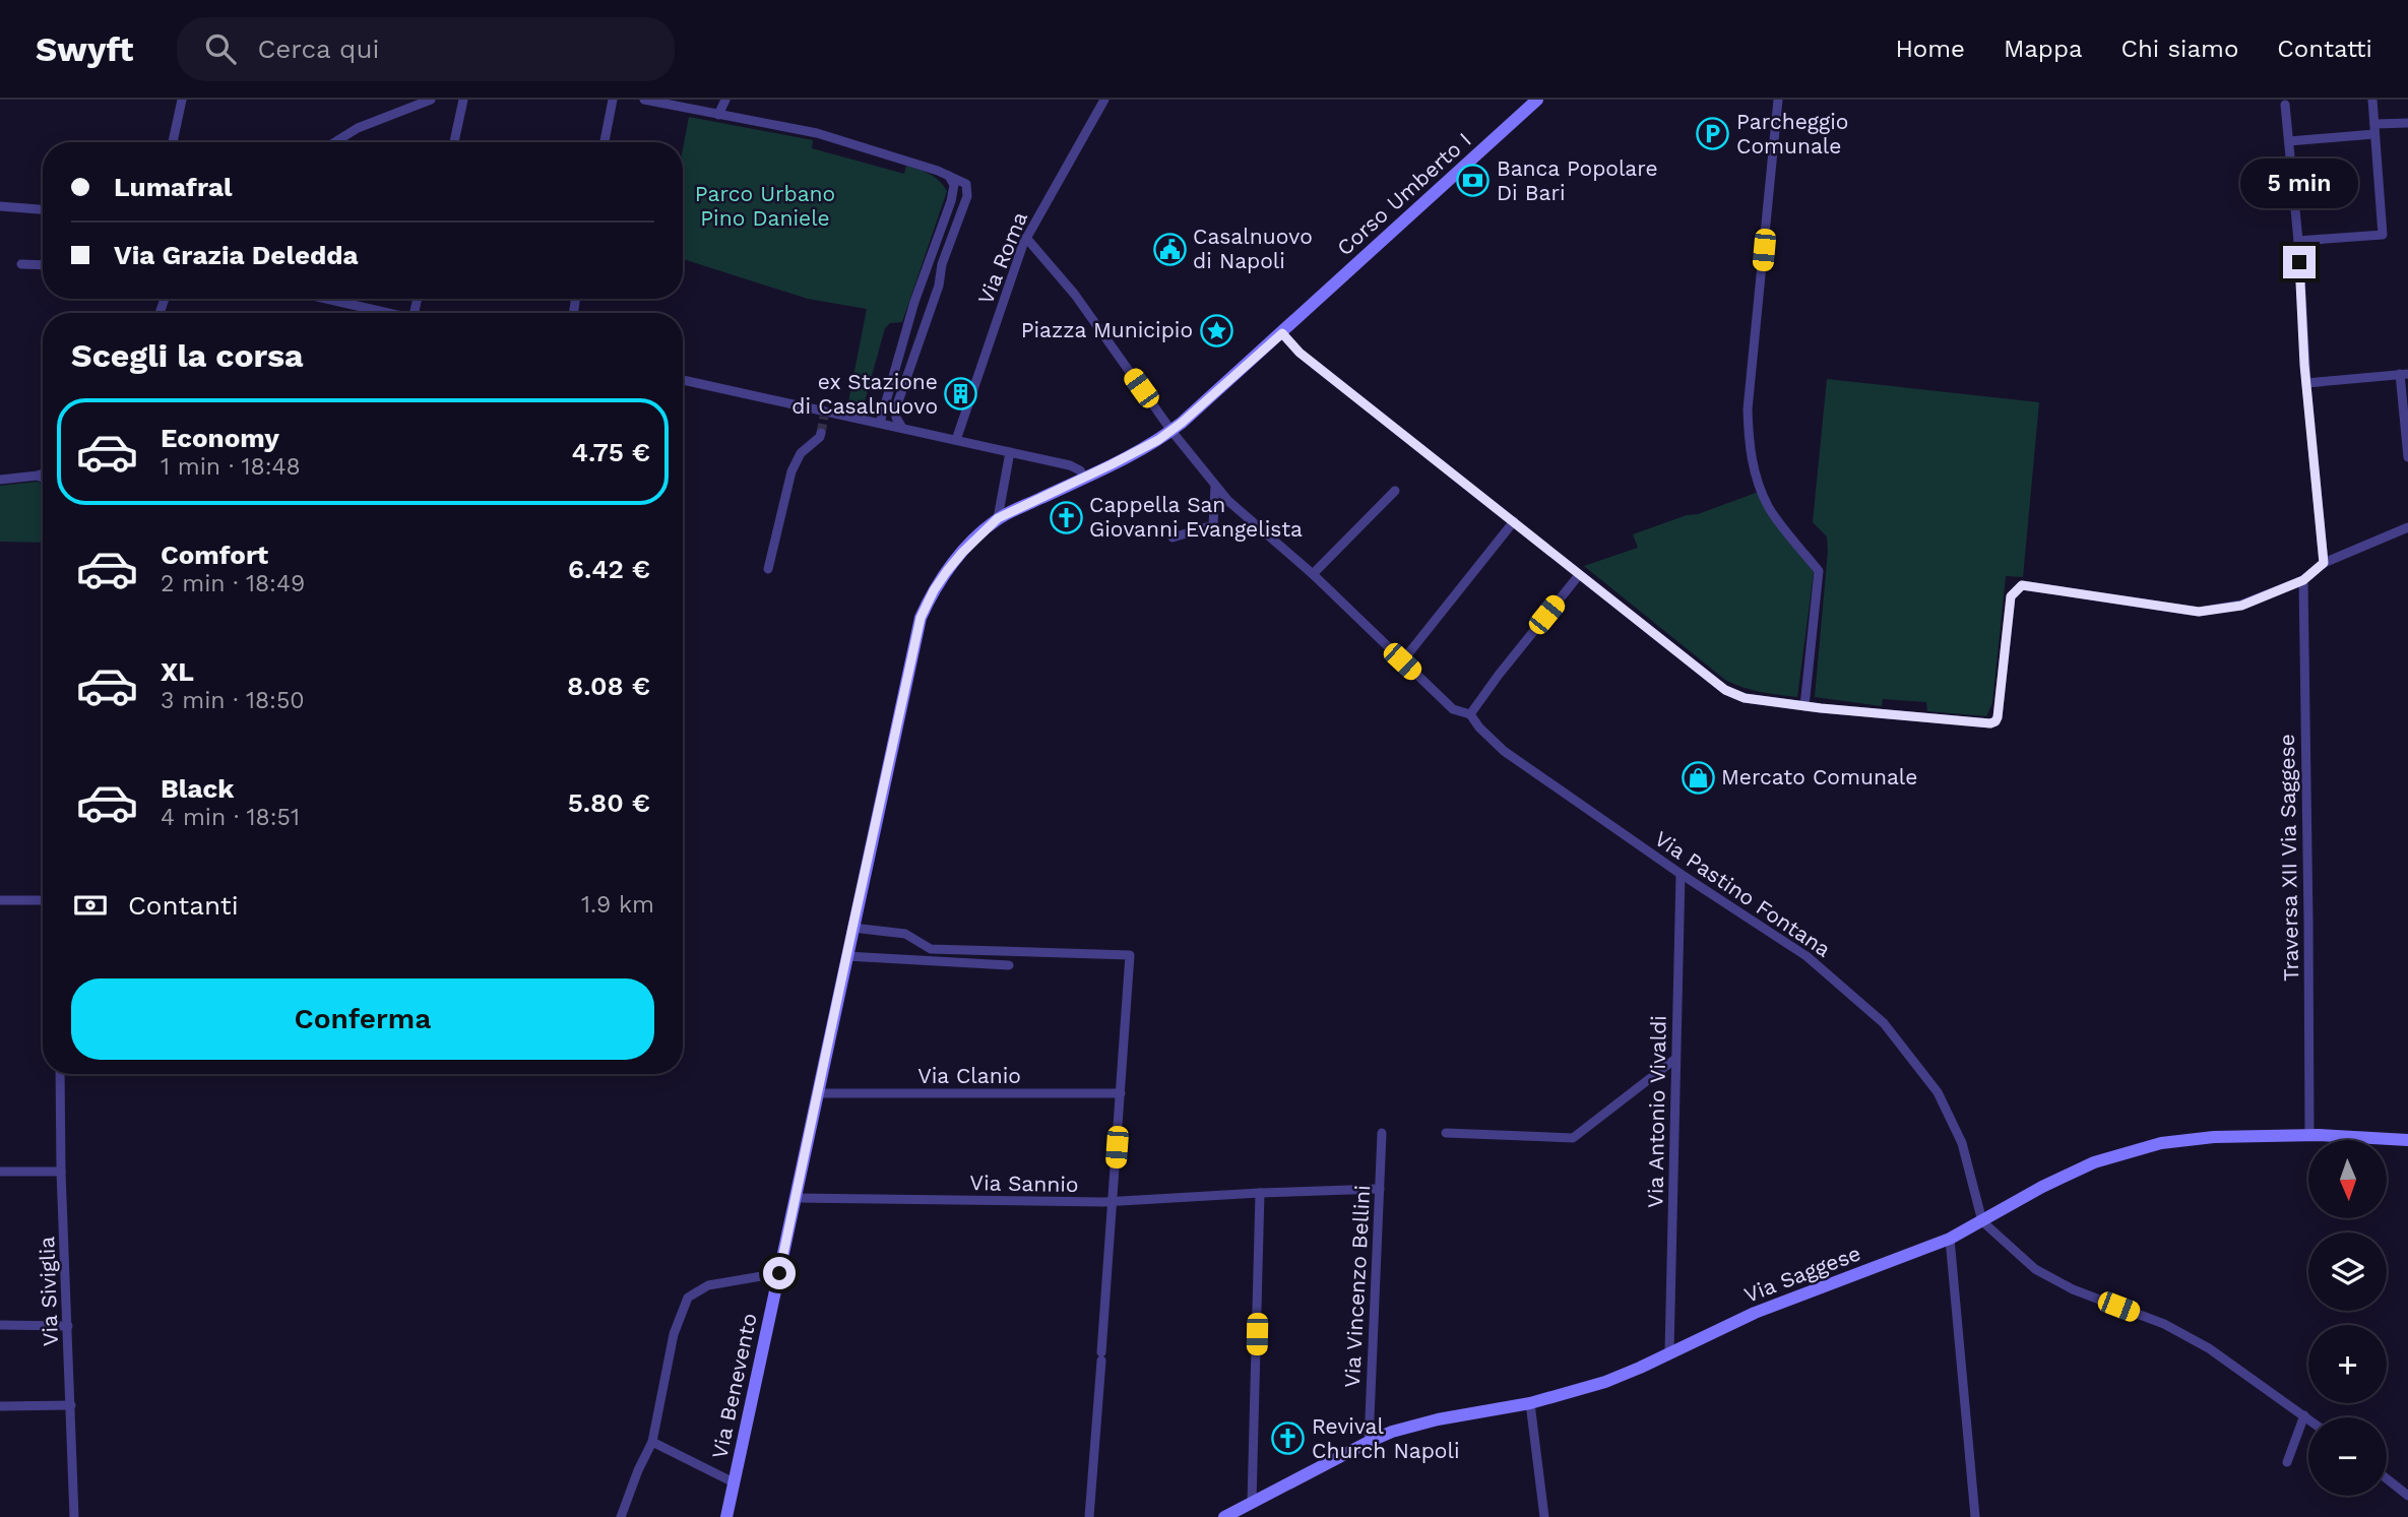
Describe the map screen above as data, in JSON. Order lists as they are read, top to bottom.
{
  "streets": {
    "main road": ["Corso Umberto I", "Via Saggese", "Via Benevento"],
    "street": [
      "Via Roma",
      "Traversa XII Via Saggese",
      "Via Pastino Fontana",
      "Via Clanio",
      "Via Antonio Vivaldi",
      "Via Sannio",
      "Via Vincenzo Bellini",
      "Via Siviglia"
    ]
  },
  "crossings": [
    ["Corso Umberto I", "Via Pastino Fontana"],
    ["Corso Umberto I", "Via Benevento"],
    ["Via Roma", "Via Pastino Fontana"],
    ["Traversa XII Via Saggese", "Via Saggese"],
    ["Via Pastino Fontana", "Via Antonio Vivaldi"],
    ["Via Pastino Fontana", "Via Saggese"],
    ["Via Pastino Fontana", "Via Benevento"],
    ["Via Clanio", "Via Benevento"],
    ["Via Antonio Vivaldi", "Via Saggese"],
    ["Via Sannio", "Via Vincenzo Bellini"],
    ["Via Sannio", "Via Benevento"],
    ["Via Saggese", "Via Vincenzo Bellini"]
  ],
  "parks": ["Parco Urbano Pino Daniele"],
  "places": {
    "parking": ["Parcheggio Comunale"],
    "bank": ["Banca Popolare Di Bari"],
    "public building": ["Casalnuovo di Napoli"],
    "place": ["Piazza Municipio"],
    "building": ["ex Stazione di Casalnuovo"],
    "church": ["Cappella San Giovanni Evangelista", "Revival Church Napoli"],
    "shop": ["Mercato Comunale"]
  },
  "north": "bottom",
  "page": {
    "header": "Swyft",
    "search": "Cerca qui",
    "nav": [
      "Home",
      "Mappa",
      "Chi siamo",
      "Contatti"
    ],
    "banner": ["Lumafral", "Via Grazia Deledda"],
    "bubble": "5 min",
    "heading": "Scegli la corsa",
    "list": [
      {
        "name": "Economy",
        "note": "1 min · 18:48",
        "value": "4.75 €"
      },
      {
        "name": "Comfort",
        "note": "2 min · 18:49",
        "value": "6.42 €"
      },
      {
        "name": "XL",
        "note": "3 min · 18:50",
        "value": "8.08 €"
      },
      {
        "name": "Black",
        "note": "4 min · 18:51",
        "value": "5.80 €"
      }
    ],
    "pay": ["Contanti", "1.9 km"],
    "buttons": "Conferma",
    "map_buttons": ["+", "−"]
  }
}
